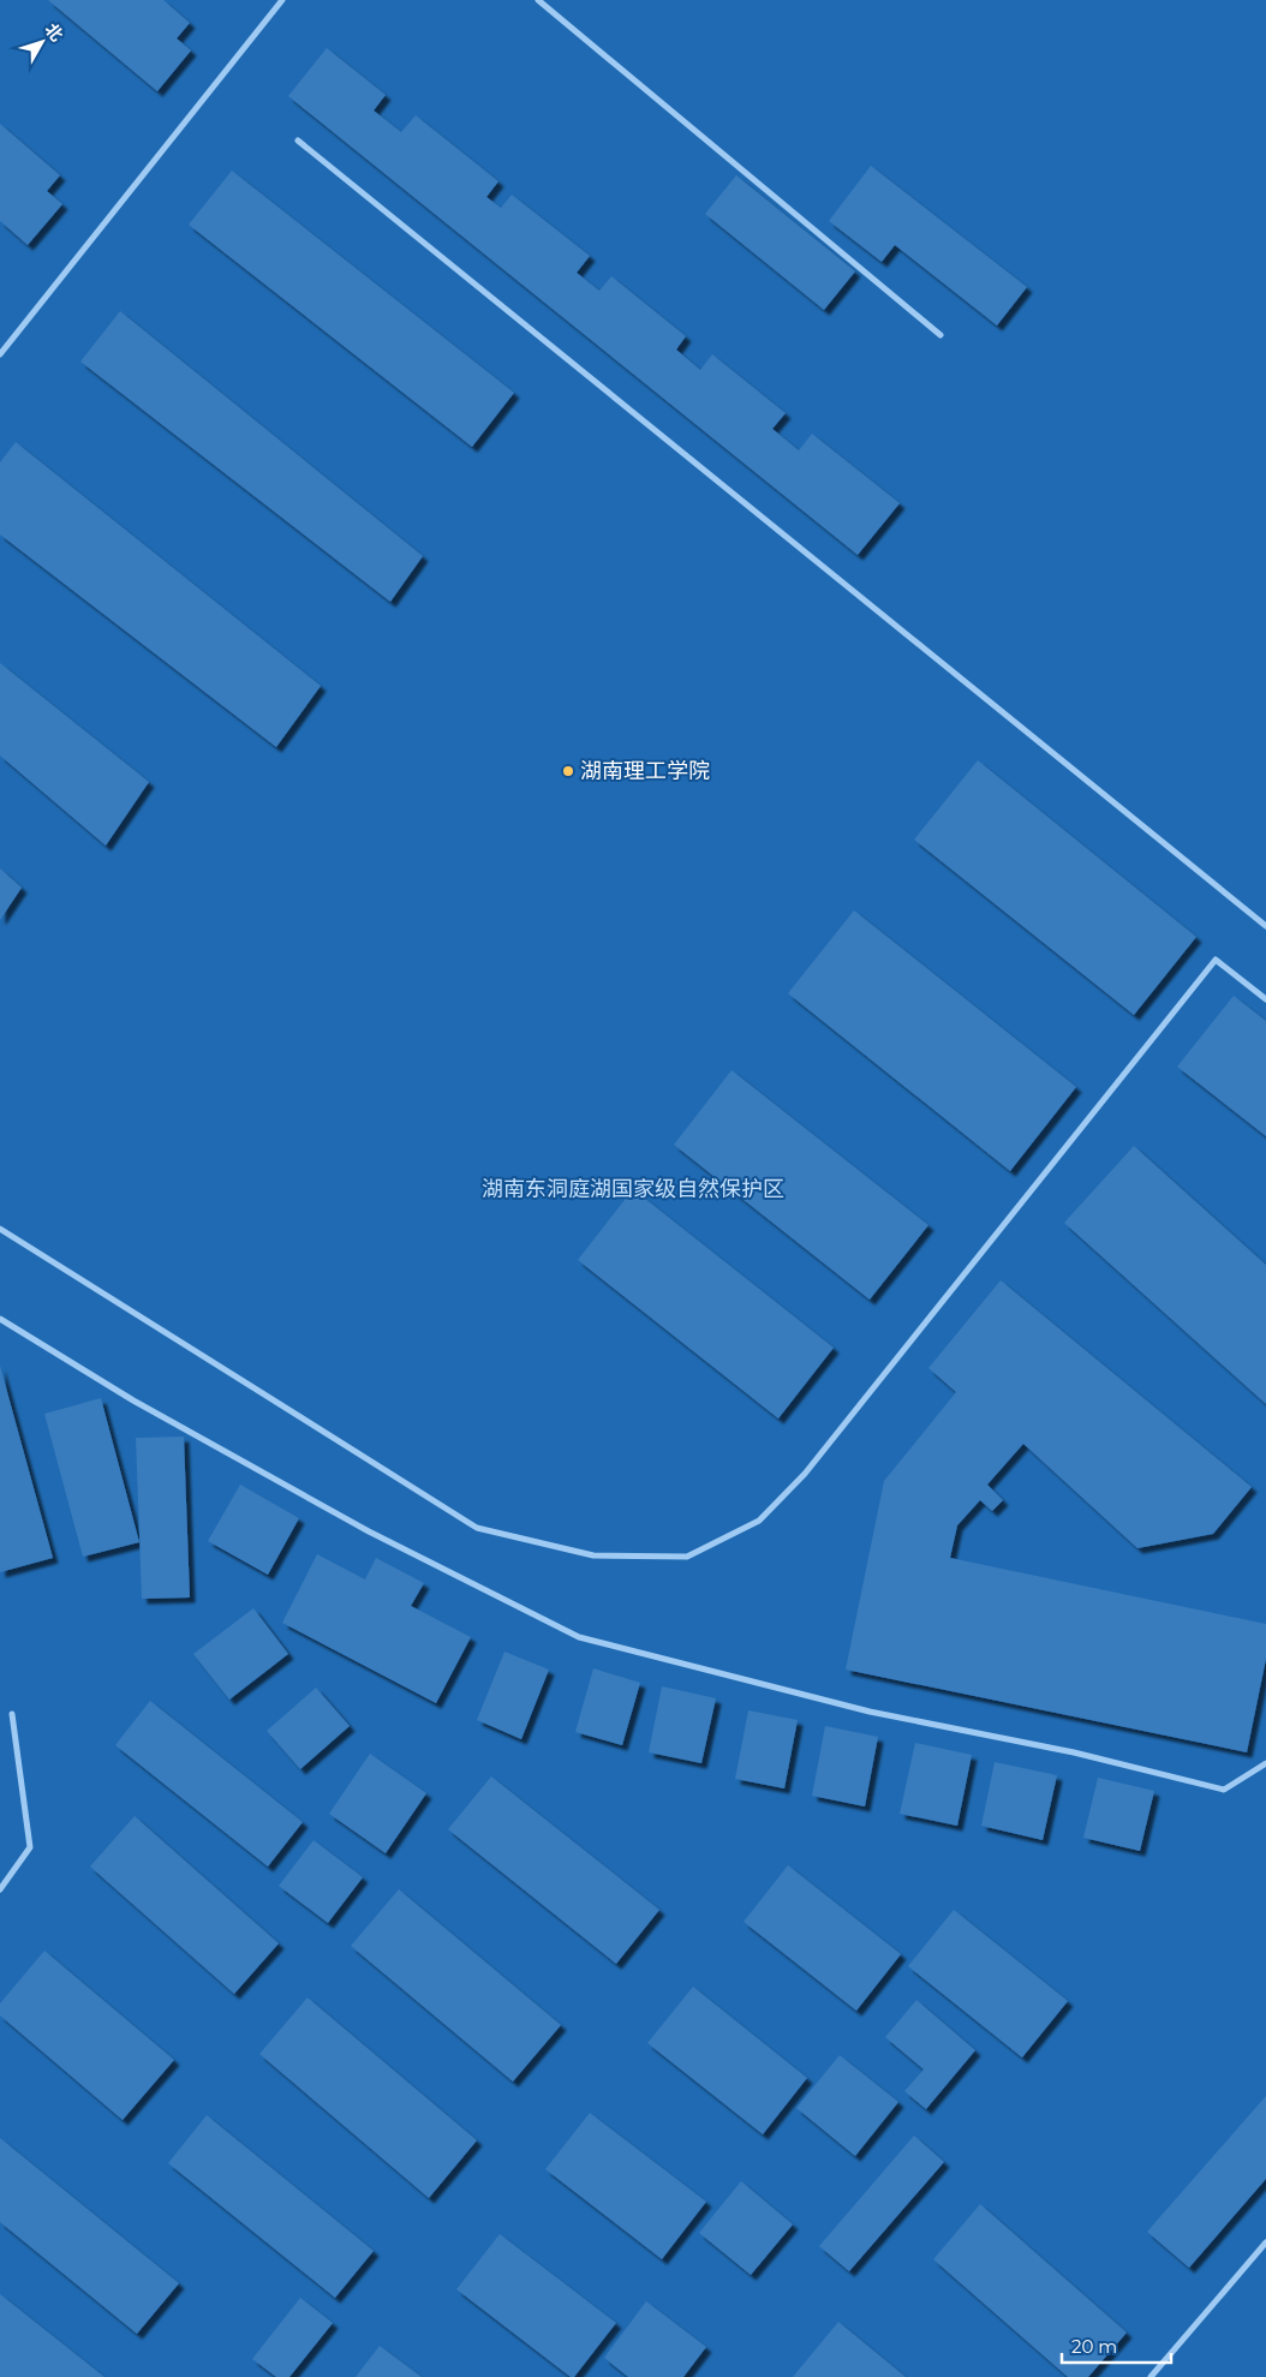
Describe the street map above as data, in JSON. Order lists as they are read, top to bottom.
{
  "parks": ["湖南东洞庭湖国家级自然保护区"],
  "places": ["湖南理工学院"],
  "scale_bar": "20 m",
  "north": "top right"
}
